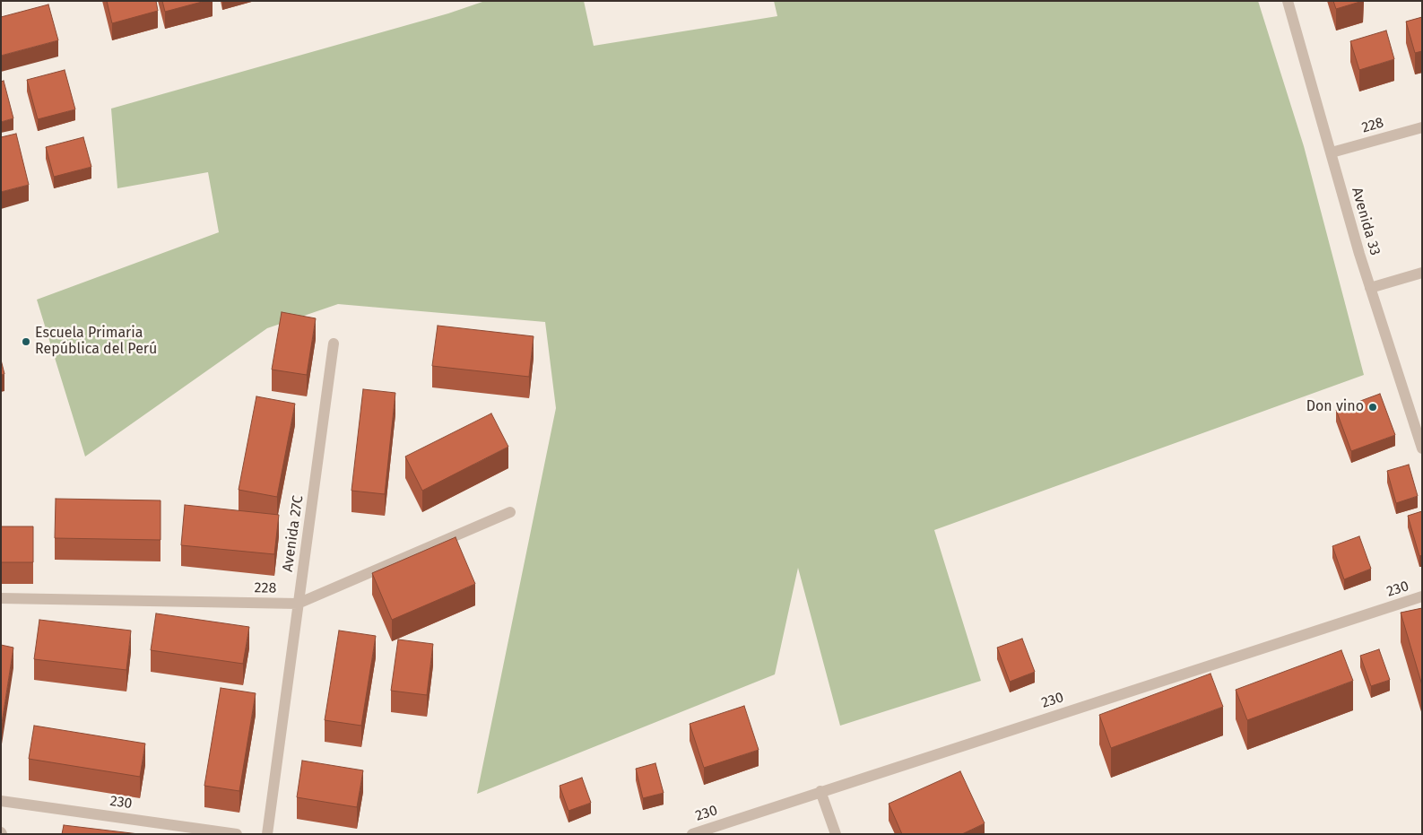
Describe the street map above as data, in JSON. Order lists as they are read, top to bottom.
{
  "streets": {
    "street": [
      "228",
      "Avenida 33",
      "Avenida 27C",
      "230"
    ]
  },
  "crossings": [
    ["228", "Avenida 33"],
    ["228", "Avenida 27C"]
  ],
  "places": ["Escuela Primaria República del Perú", "Don vino"]
}
